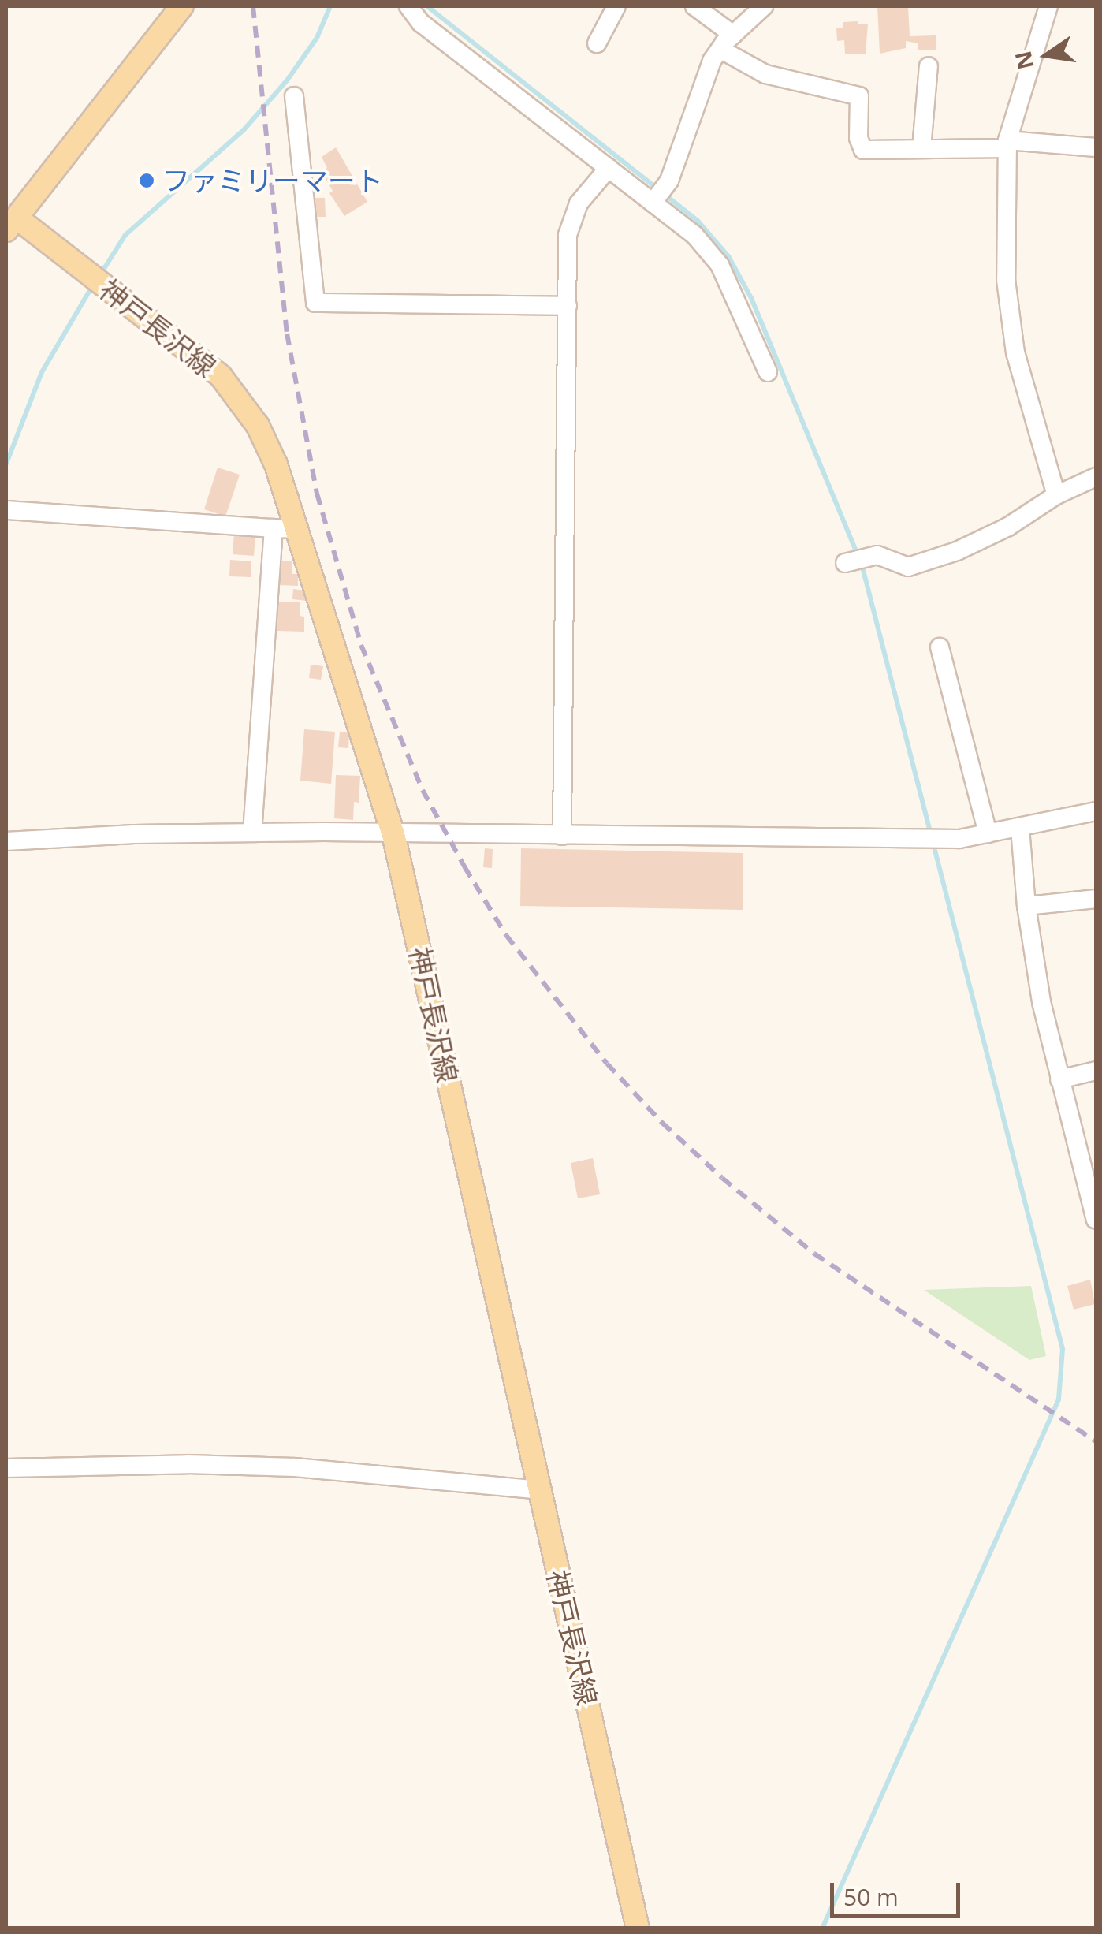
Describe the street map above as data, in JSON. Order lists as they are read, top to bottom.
{
  "streets": {
    "main road": ["神戸長沢線"]
  },
  "places": ["ファミリーマート"],
  "scale_bar": "50 m",
  "north": "left"
}
